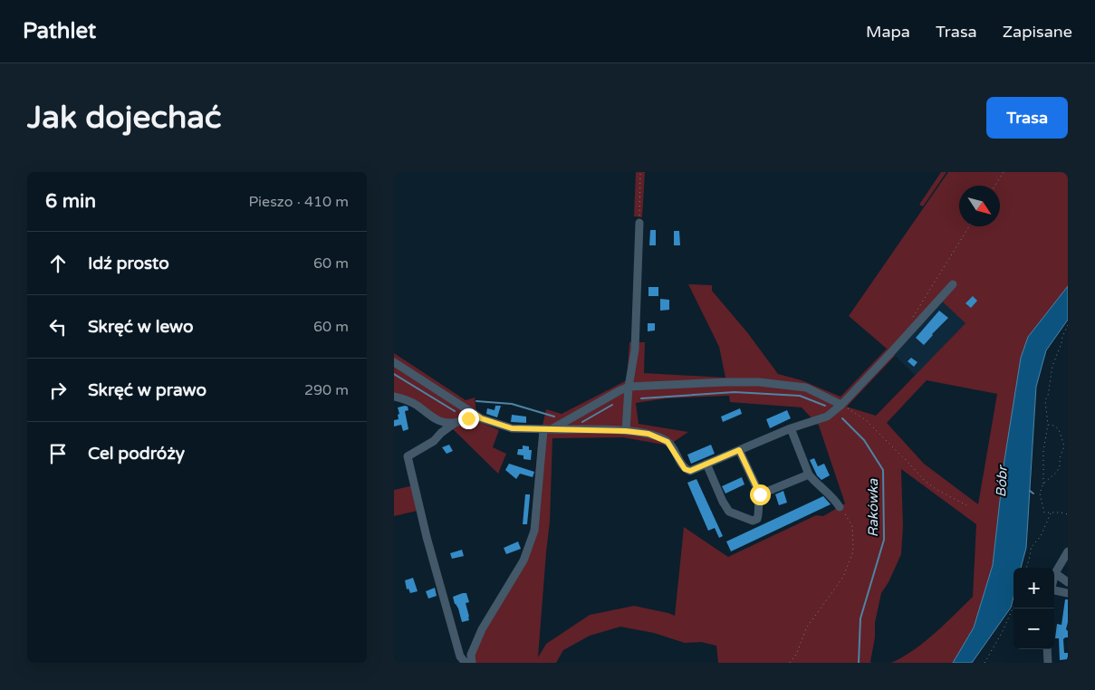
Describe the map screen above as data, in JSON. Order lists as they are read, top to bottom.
{
  "water": ["Bóbr", "Rakówka"],
  "north": "bottom right",
  "page": {
    "header": "Pathlet",
    "nav": ["Mapa", "Trasa", "Zapisane"],
    "buttons": "Trasa",
    "title": "Jak dojechać",
    "heading": ["6 min", "Pieszo · 410 m"],
    "list": [
      ["Idź prosto", "60 m"],
      ["Skręć w lewo", "60 m"],
      ["Skręć w prawo", "290 m"],
      "Cel podróży"
    ],
    "map_buttons": ["+", "−"]
  }
}
